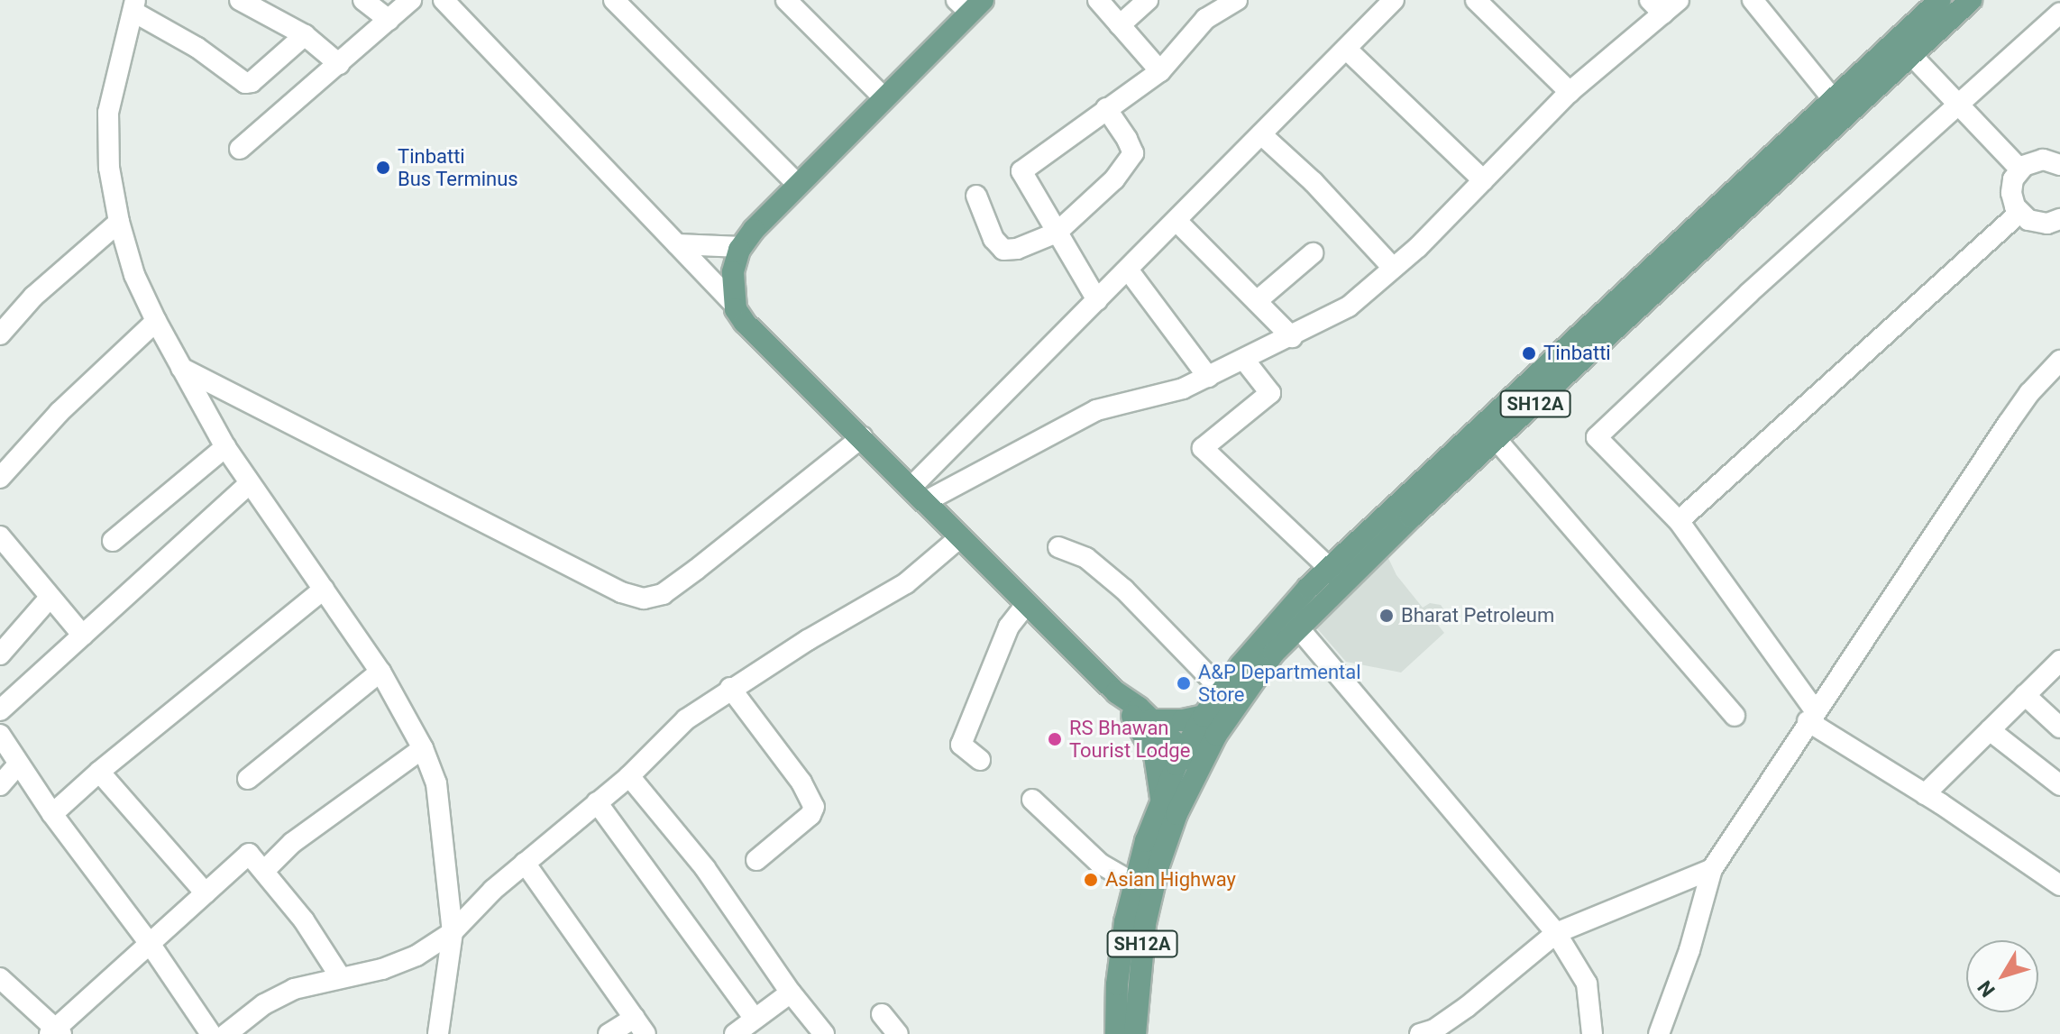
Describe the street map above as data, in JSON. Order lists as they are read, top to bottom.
{
  "streets": {
    "main road": ["SH12A"]
  },
  "places": [
    "Tinbatti Bus Terminus",
    "Tinbatti",
    "Bharat Petroleum",
    "A&P Departmental Store",
    "RS Bhawan Tourist Lodge",
    "Asian Highway"
  ],
  "north": "bottom left"
}
